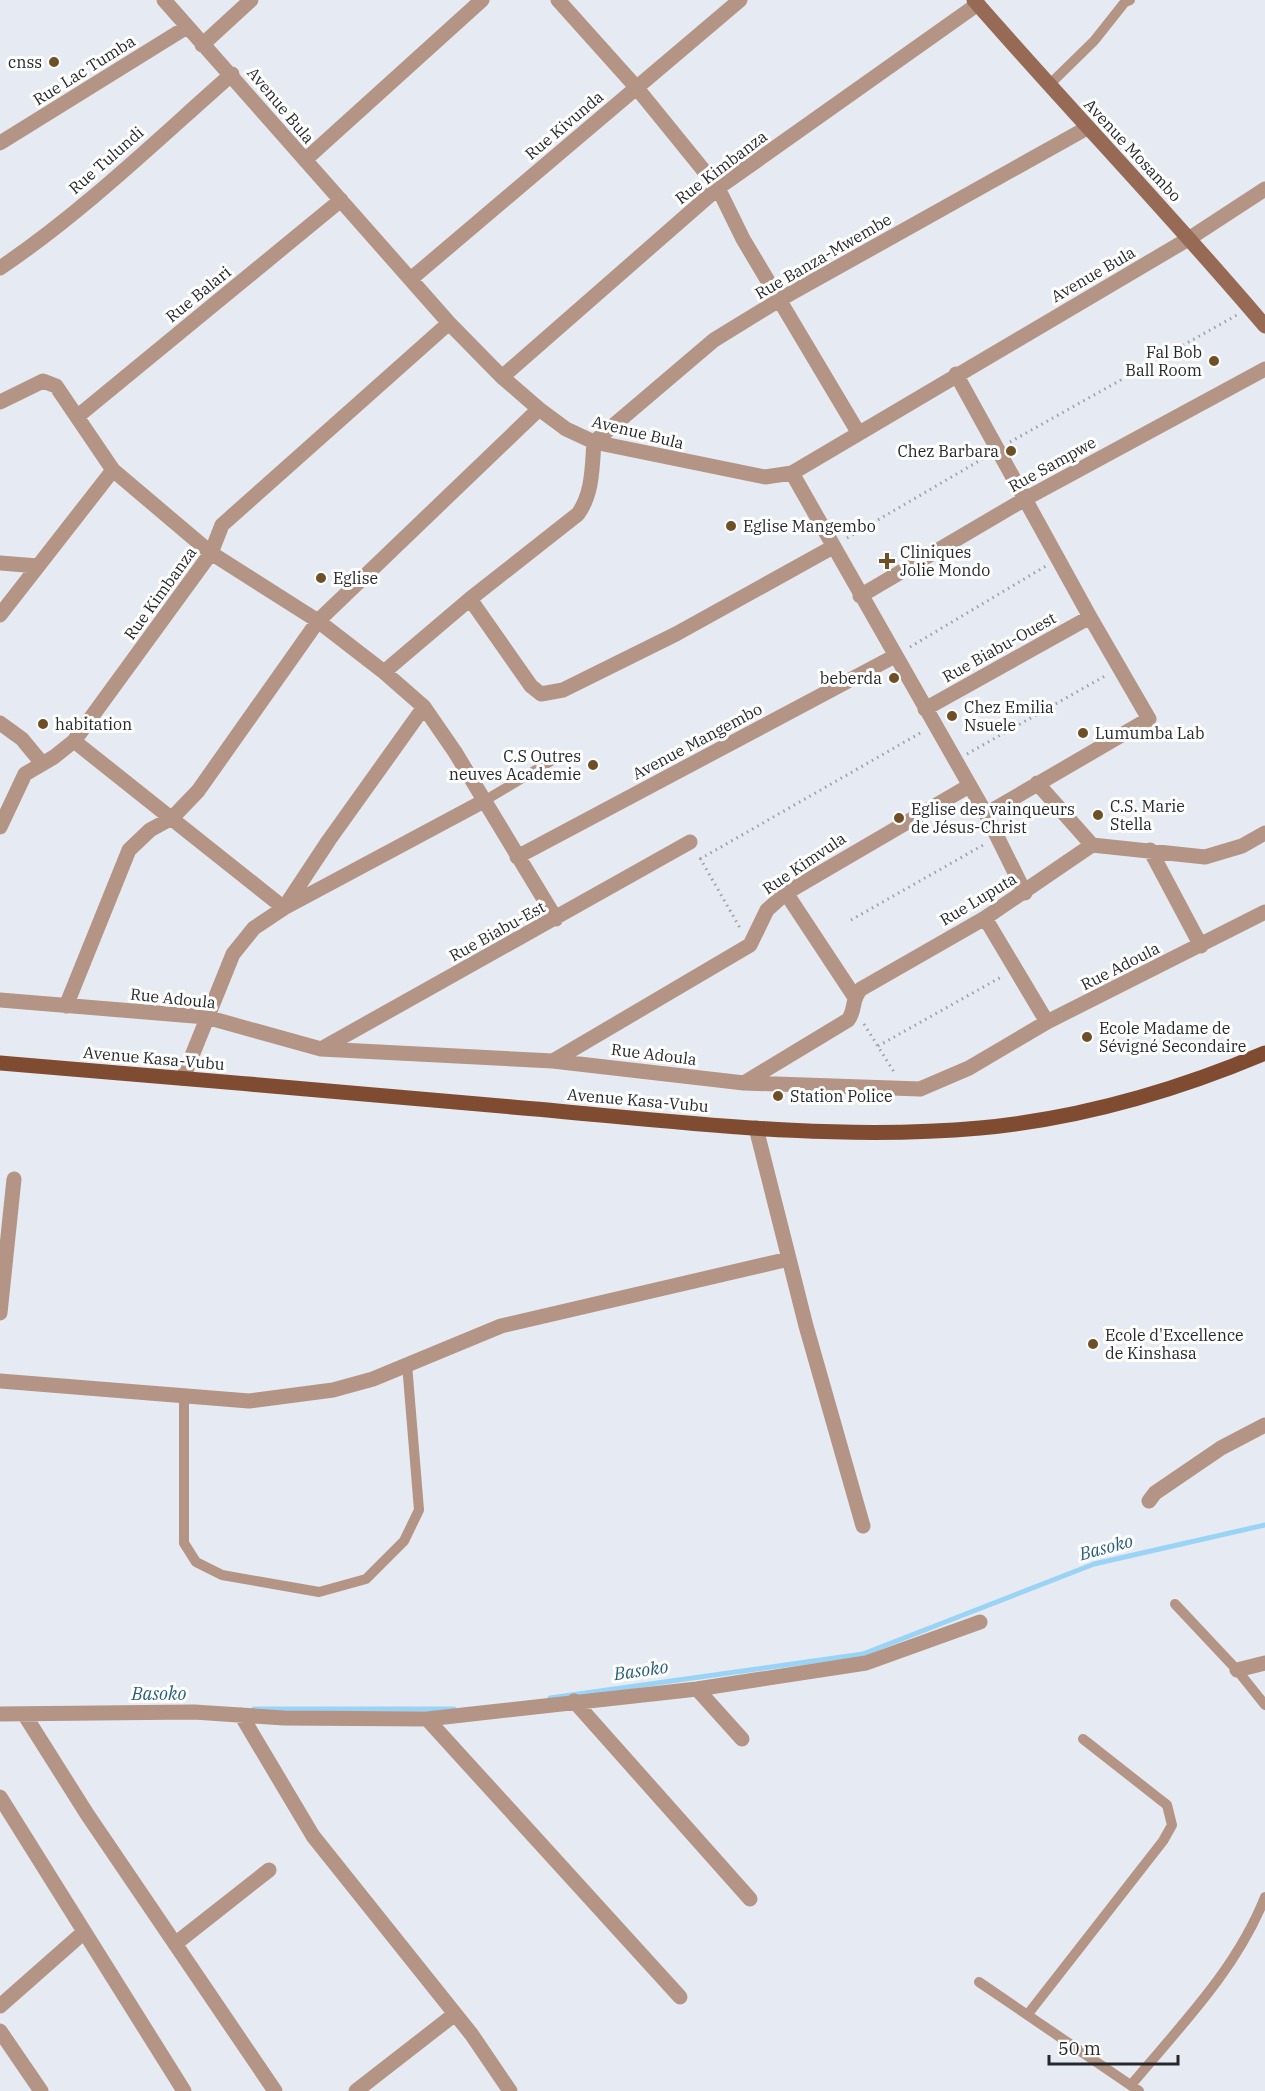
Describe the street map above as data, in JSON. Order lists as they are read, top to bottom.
{
  "streets": {
    "main road": ["Avenue Kasa-Vubu"],
    "street": [
      "Rue Lac Tumba",
      "Avenue Bula",
      "Rue Kivunda",
      "Avenue Mosambo",
      "Rue Tulundi",
      "Rue Kimbanza",
      "Rue Banza-Mwembe",
      "Rue Balari",
      "Rue Sampwe",
      "Rue Biabu-Ouest",
      "Avenue Mangembo",
      "Rue Kimvula",
      "Rue Luputa",
      "Rue Biabu-Est",
      "Rue Adoula"
    ]
  },
  "crossings": [
    ["Rue Lac Tumba", "Avenue Bula"],
    ["Avenue Bula", "Rue Kivunda"],
    ["Avenue Bula", "Avenue Mosambo"],
    ["Avenue Bula", "Rue Tulundi"],
    ["Avenue Bula", "Rue Kimbanza"],
    ["Avenue Bula", "Rue Banza-Mwembe"],
    ["Avenue Bula", "Rue Balari"],
    ["Avenue Mosambo", "Rue Kimbanza"],
    ["Avenue Mosambo", "Rue Banza-Mwembe"],
    ["Rue Luputa", "Rue Adoula"],
    ["Rue Biabu-Est", "Rue Adoula"]
  ],
  "water": ["Basoko"],
  "places": {
    "other": [
      "cnss",
      "Fal Bob Ball Room",
      "Chez Barbara",
      "Eglise Mangembo",
      "Eglise",
      "beberda",
      "Chez Emilia Nsuele",
      "habitation",
      "Lumumba Lab",
      "C.S Outres neuves Academie",
      "C.S. Marie Stella",
      "Eglise des vainqueurs de Jésus-Christ",
      "Ecole Madame de Sévigné Secondaire",
      "Station Police",
      "Ecole d'Excellence de Kinshasa"
    ],
    "health": ["Cliniques Jolie Mondo"]
  },
  "scale_bar": "50 m"
}
